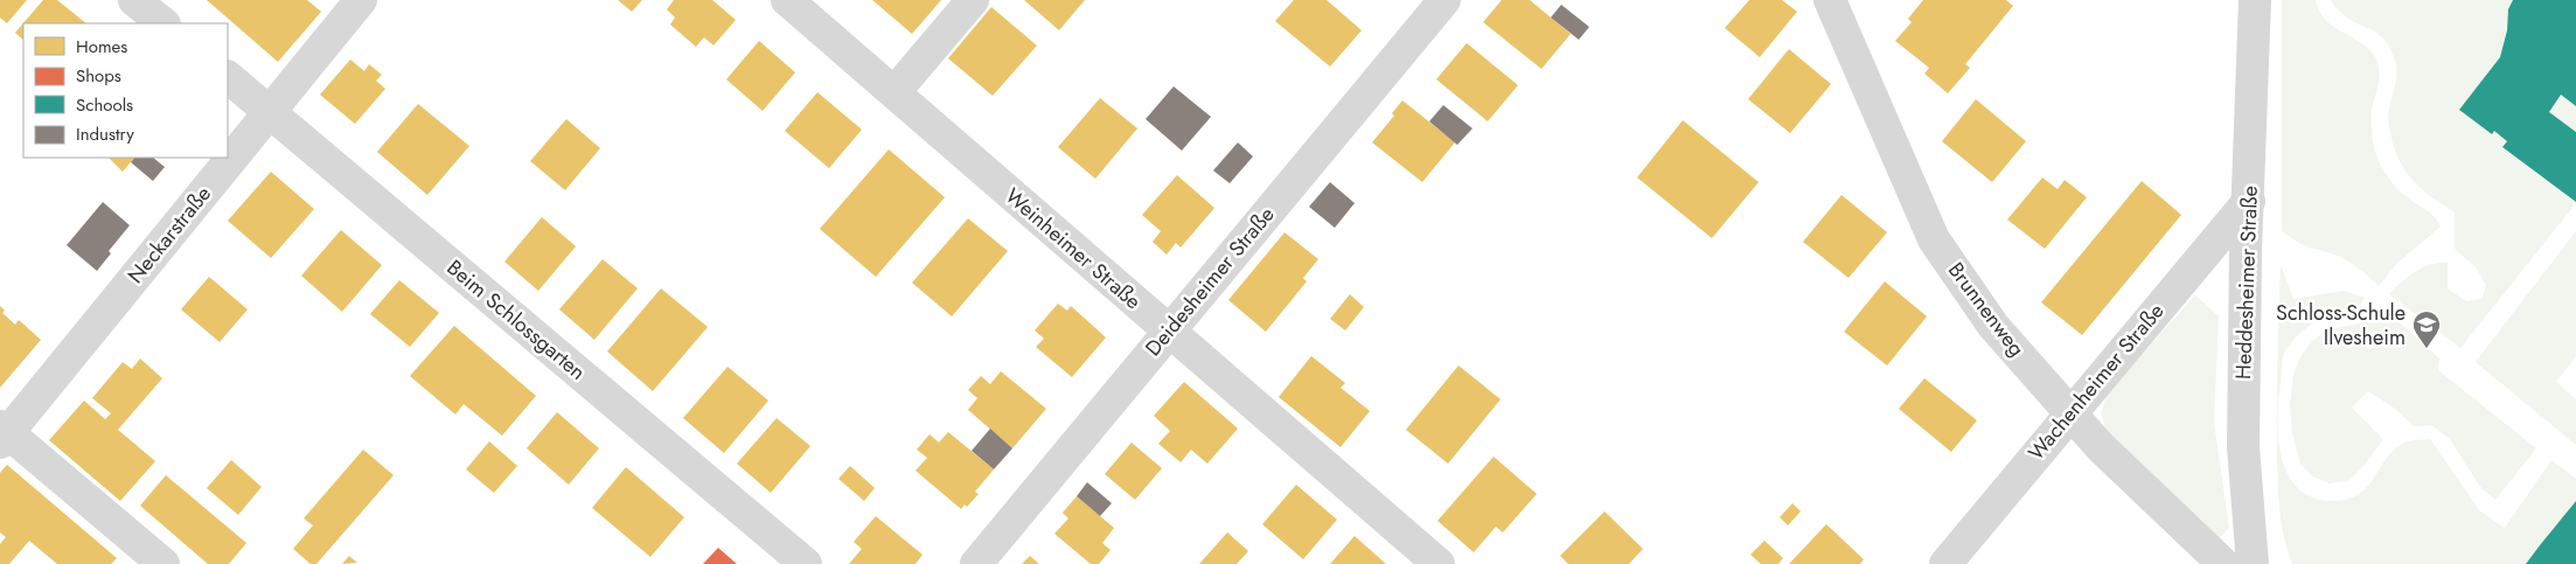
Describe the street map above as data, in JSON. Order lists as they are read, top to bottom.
{
  "streets": {
    "street": [
      "Neckarstraße",
      "Weinheimer Straße",
      "Deidesheimer Straße",
      "Heddesheimer Straße",
      "Brunnenweg",
      "Beim Schlossgarten",
      "Wachenheimer Straße"
    ]
  },
  "crossings": [
    ["Neckarstraße", "Beim Schlossgarten"],
    ["Weinheimer Straße", "Deidesheimer Straße"],
    ["Heddesheimer Straße", "Wachenheimer Straße"],
    ["Brunnenweg", "Wachenheimer Straße"]
  ],
  "places": {
    "school or university": ["Schloss-Schule Ilvesheim"]
  },
  "legend": [
    "Homes",
    "Shops",
    "Schools",
    "Industry"
  ]
}
